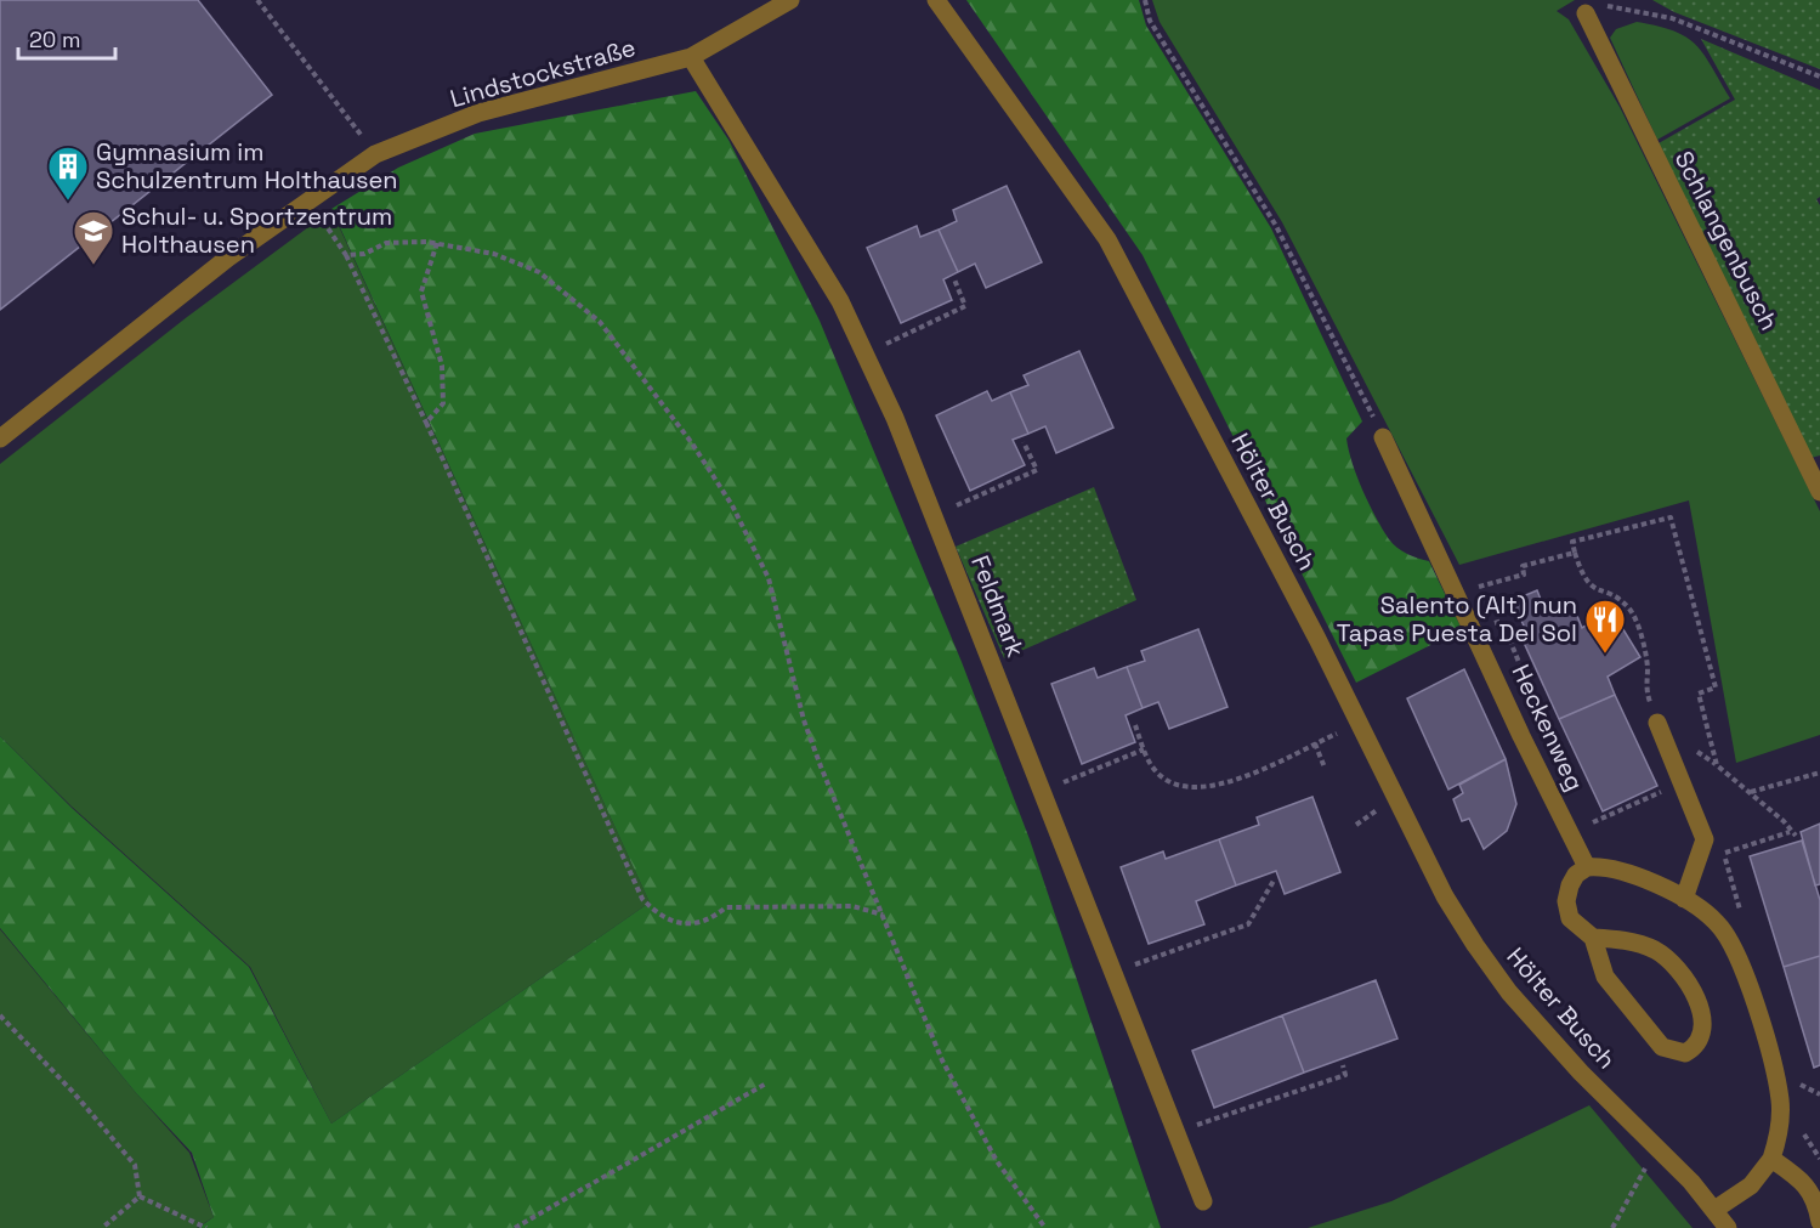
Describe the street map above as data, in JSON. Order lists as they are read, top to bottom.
{
  "streets": {
    "street": [
      "Lindstockstraße",
      "Schlangenbusch",
      "Hölter Busch",
      "Feldmark",
      "Heckenweg"
    ]
  },
  "crossings": [
    ["Lindstockstraße", "Feldmark"]
  ],
  "places": {
    "building": ["Gymnasium im Schulzentrum Holthausen"],
    "school or university": ["Schul- u. Sportzentrum Holthausen"],
    "restaurant": ["Salento (Alt) nun Tapas Puesta Del Sol"]
  },
  "scale_bar": "20 m"
}
